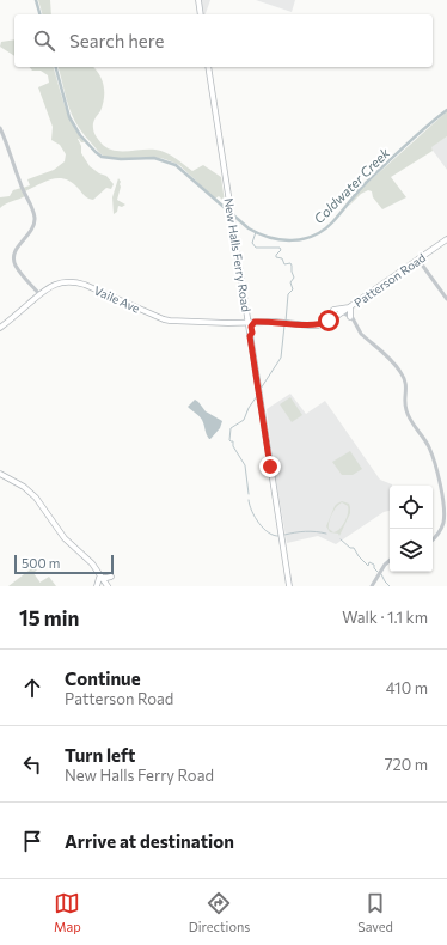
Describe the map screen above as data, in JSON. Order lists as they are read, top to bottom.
{
  "streets": {
    "main road": ["New Halls Ferry Road", "Patterson Road", "Vaile Ave"]
  },
  "crossings": [
    ["New Halls Ferry Road", "Patterson Road"],
    ["New Halls Ferry Road", "Vaile Ave"],
    ["Patterson Road", "Vaile Ave"]
  ],
  "water": ["Coldwater Creek"],
  "scale_bar": "500 m",
  "page": {
    "search": "Search here",
    "scale": "500 m",
    "heading": ["15 min", "Walk · 1.1 km"],
    "list": [
      ["Continue", "Patterson Road", "410 m"],
      ["Turn left", "New Halls Ferry Road", "720 m"],
      "Arrive at destination"
    ],
    "nav": ["Map", "Directions", "Saved"]
  }
}
